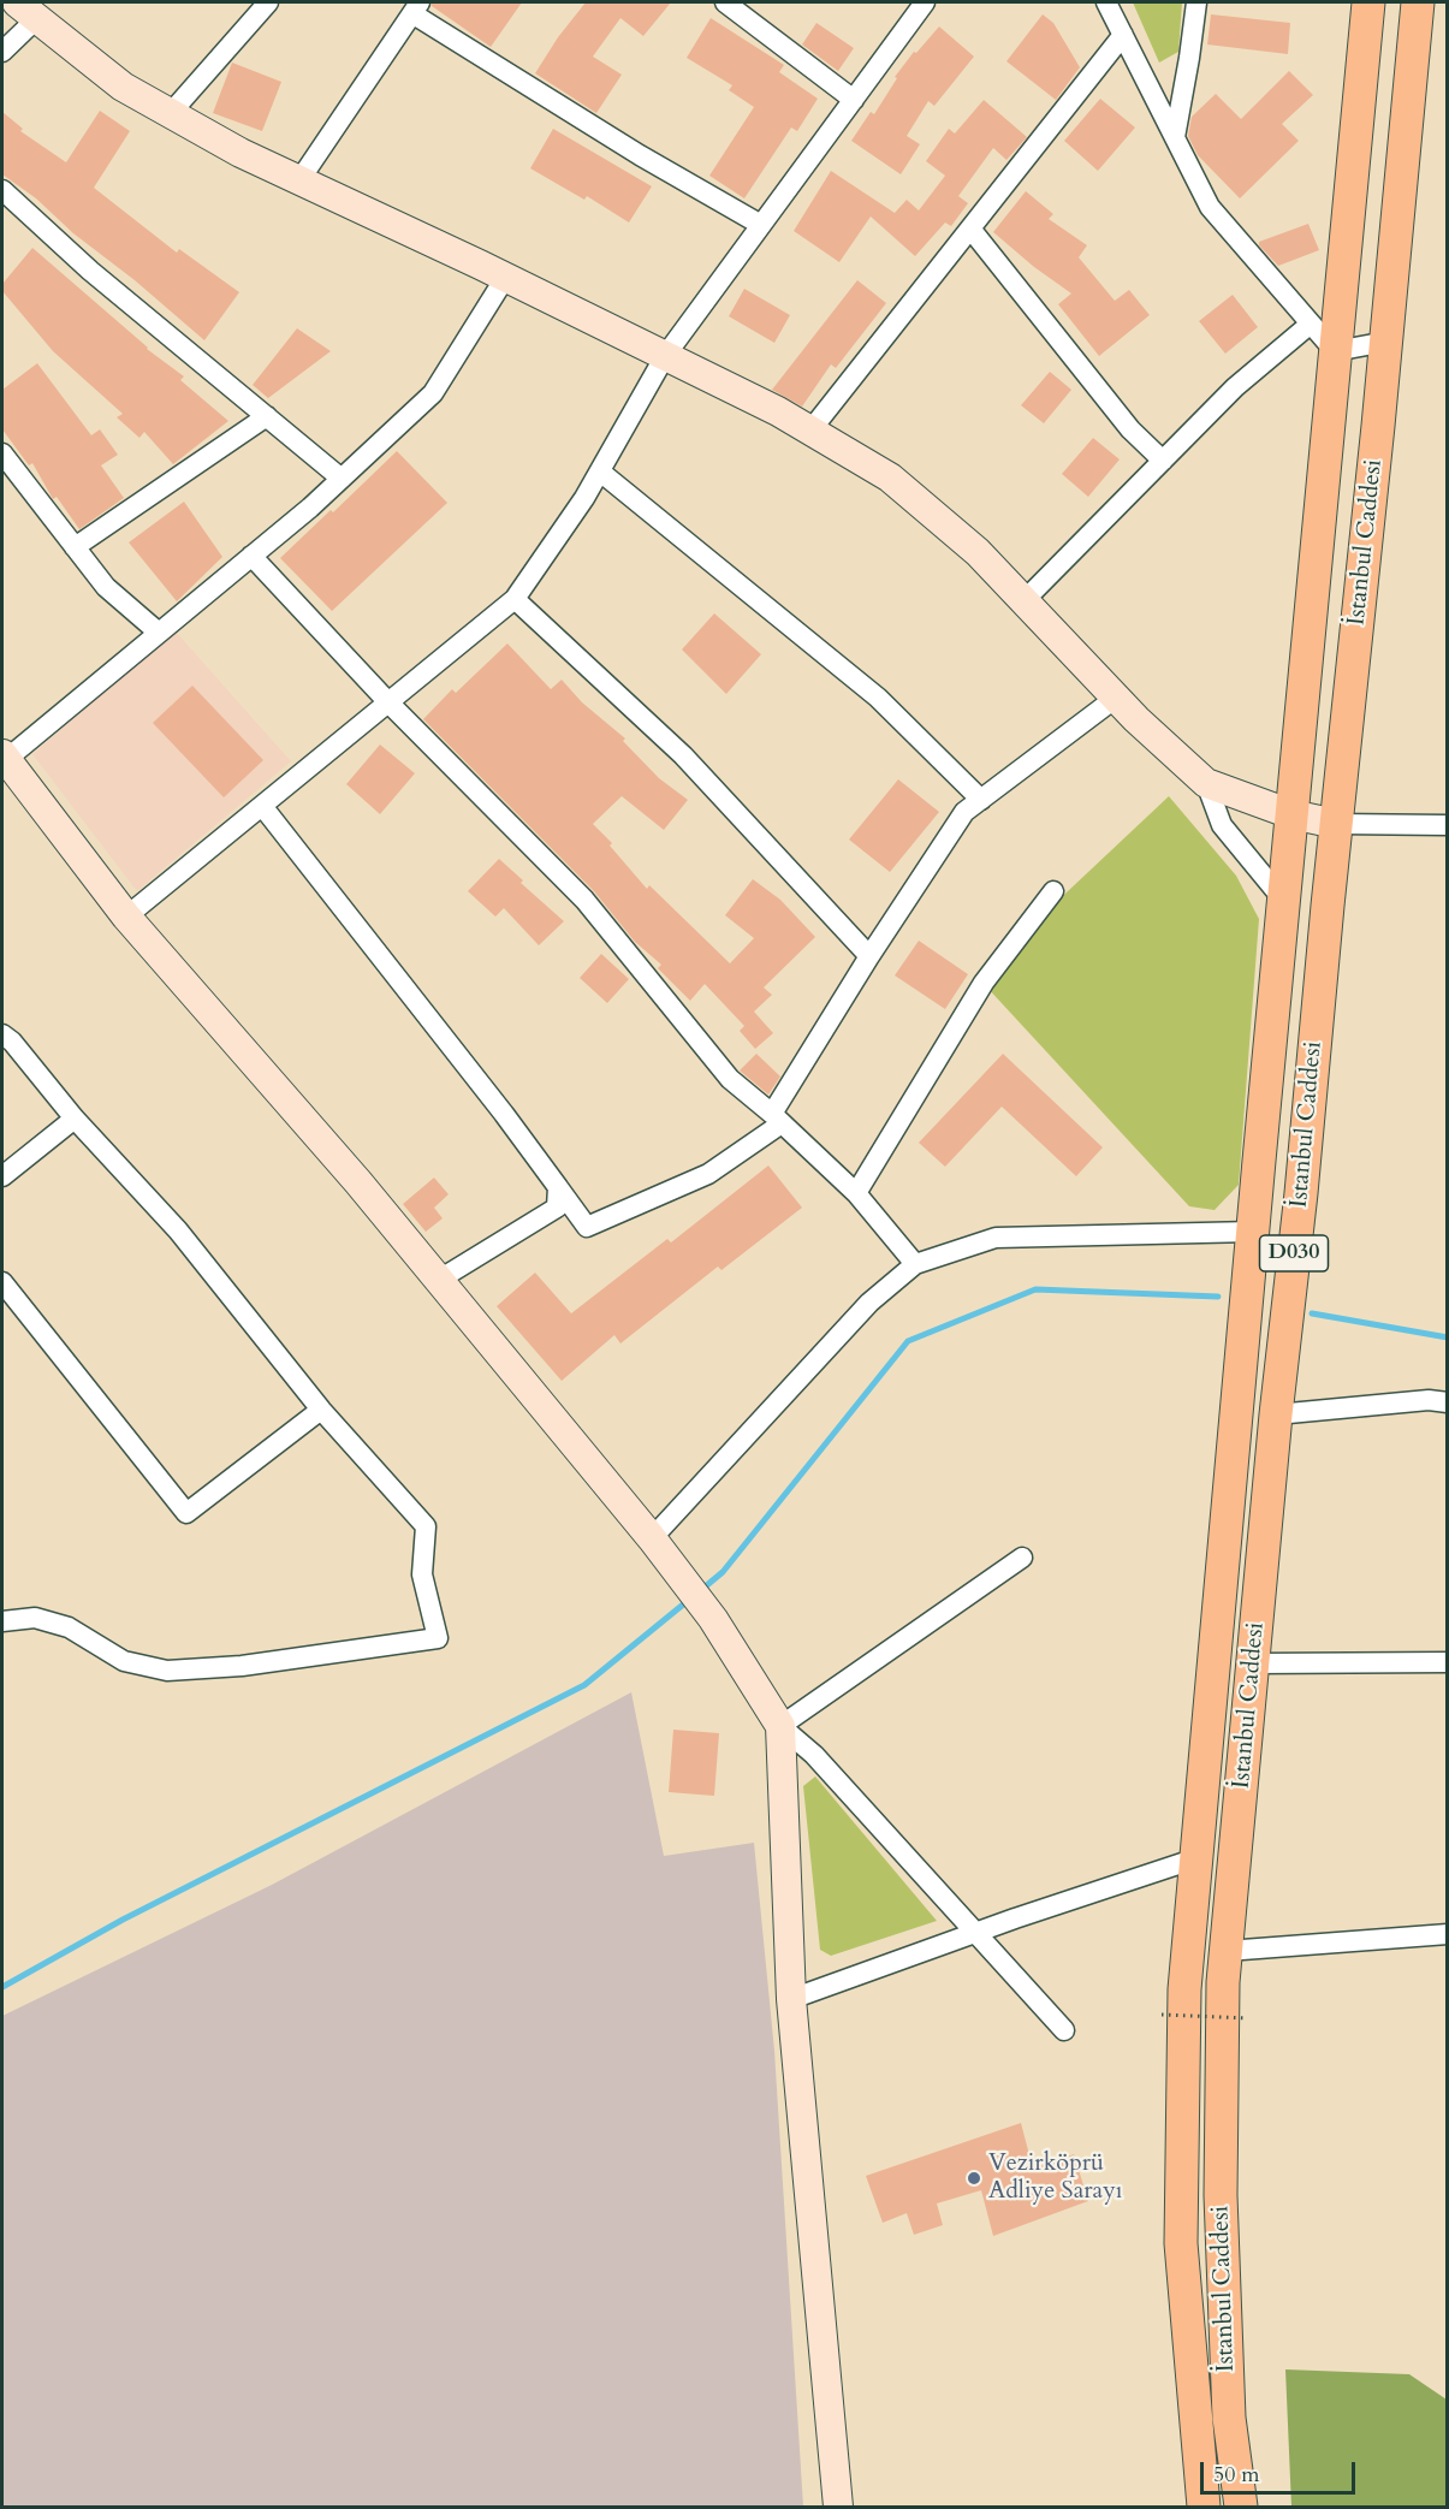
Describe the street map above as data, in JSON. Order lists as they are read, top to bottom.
{
  "streets": {
    "main road": ["İstanbul Caddesi", "D030"]
  },
  "places": ["Vezirköprü Adliye Sarayı"],
  "scale_bar": "50 m"
}
